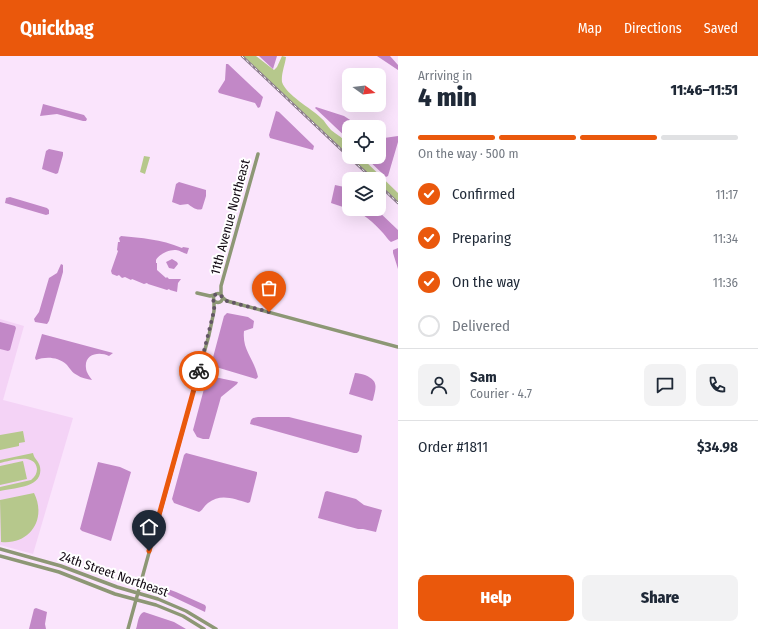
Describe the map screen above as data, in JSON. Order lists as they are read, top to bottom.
{
  "streets": {
    "street": ["11th Avenue Northeast", "24th Street Northeast"]
  },
  "north": "right",
  "page": {
    "header": "Quickbag",
    "nav": ["Map", "Directions", "Saved"],
    "heading": ["4 min", "Arriving in", "11:46–11:51"],
    "panel": [
      "Sam",
      "Courier · 4.7",
      "Order #1811",
      "$34.98"
    ],
    "bar": "On the way · 500 m",
    "list": [
      ["Confirmed", "11:17"],
      ["Preparing", "11:34"],
      ["On the way", "11:36"],
      "Delivered"
    ],
    "buttons": ["Help", "Share"]
  }
}
